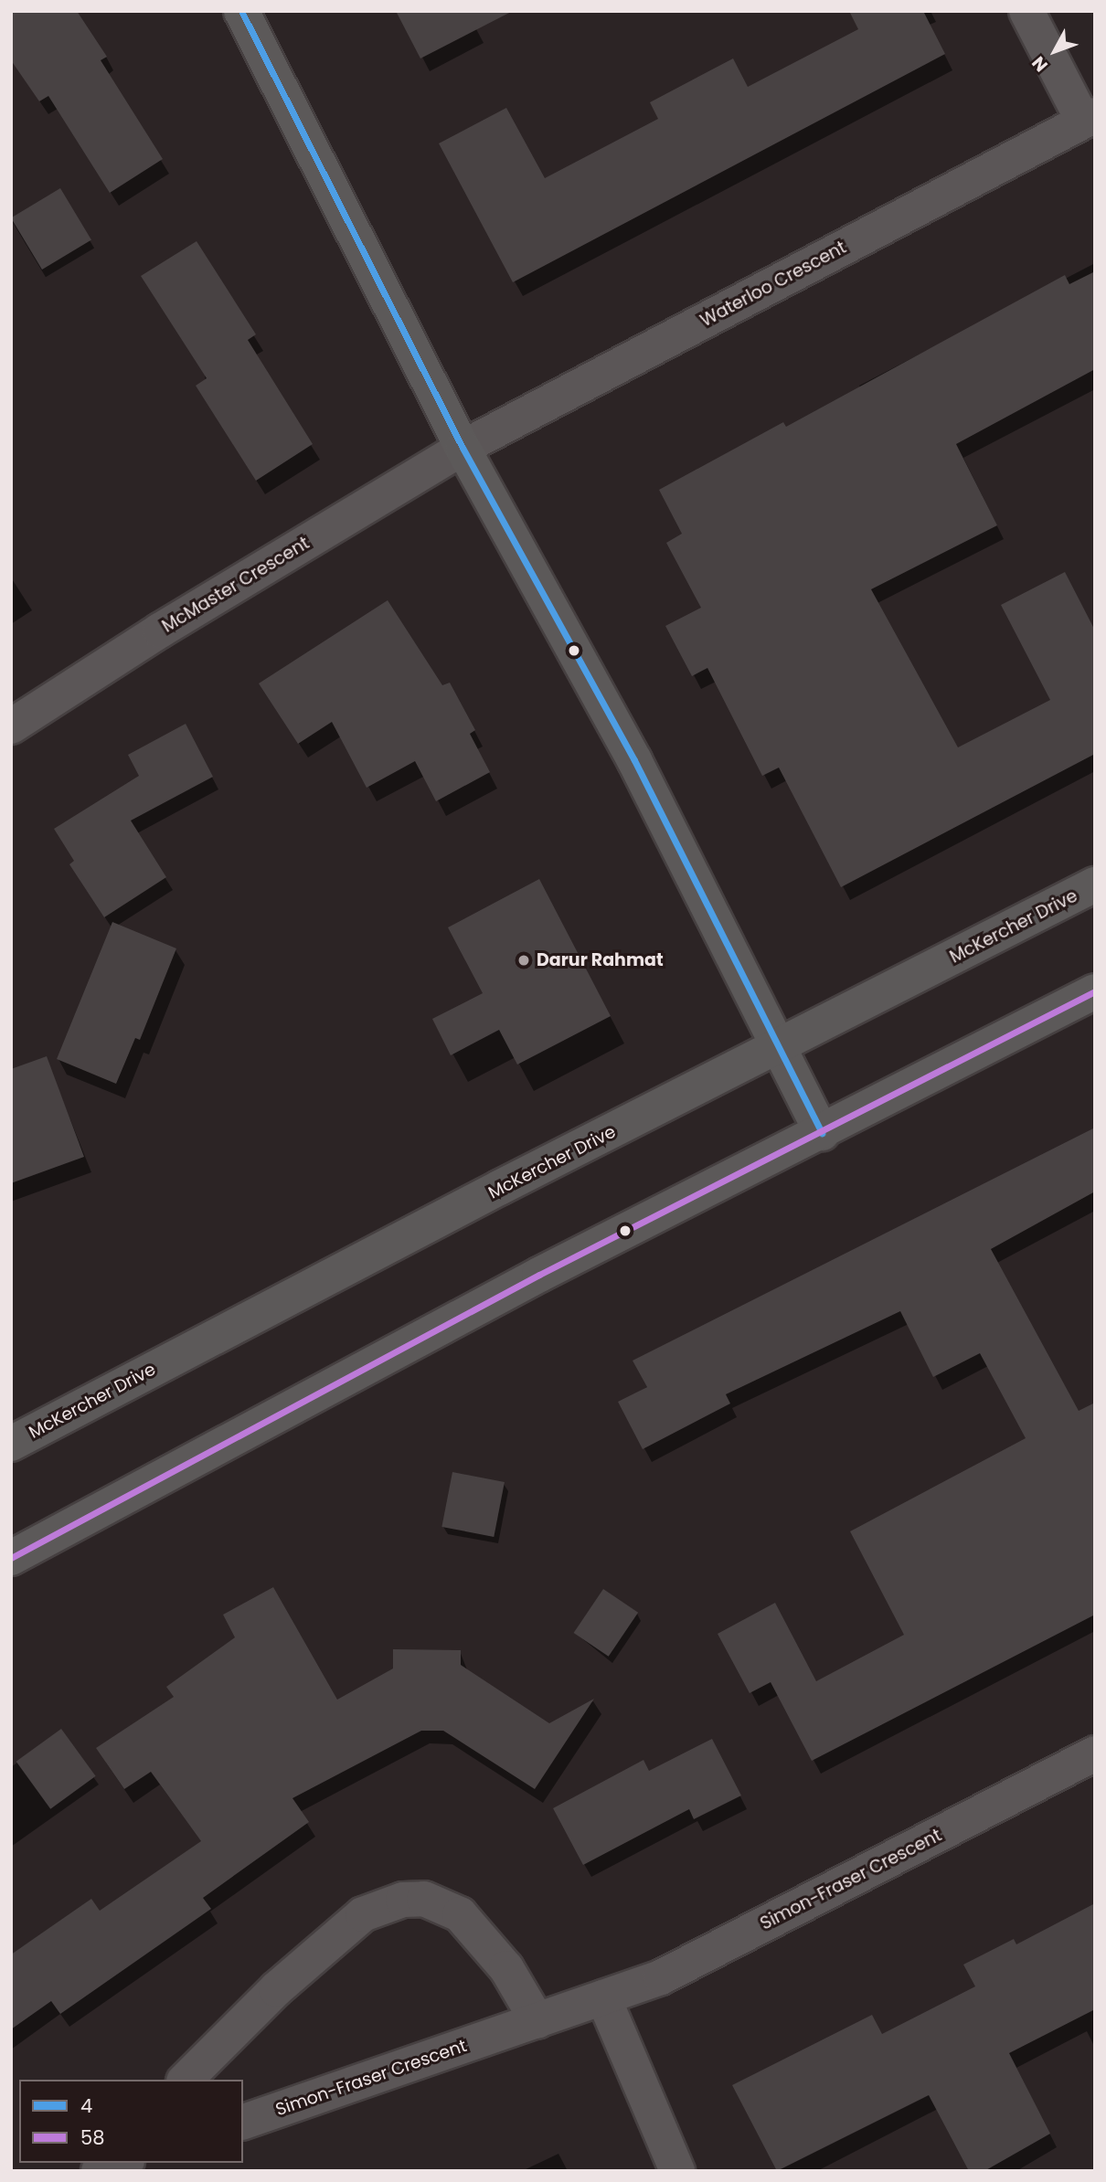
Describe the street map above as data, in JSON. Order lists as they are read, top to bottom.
{
  "streets": {
    "main road": ["McKercher Drive"],
    "street": ["Waterloo Crescent", "McMaster Crescent", "Simon-Fraser Crescent"]
  },
  "crossings": [
    ["Waterloo Crescent", "McMaster Crescent"]
  ],
  "places": ["Darur Rahmat"],
  "lines": ["transit line 4", "transit line 58"],
  "legend": ["4", "58"],
  "north": "bottom left"
}
